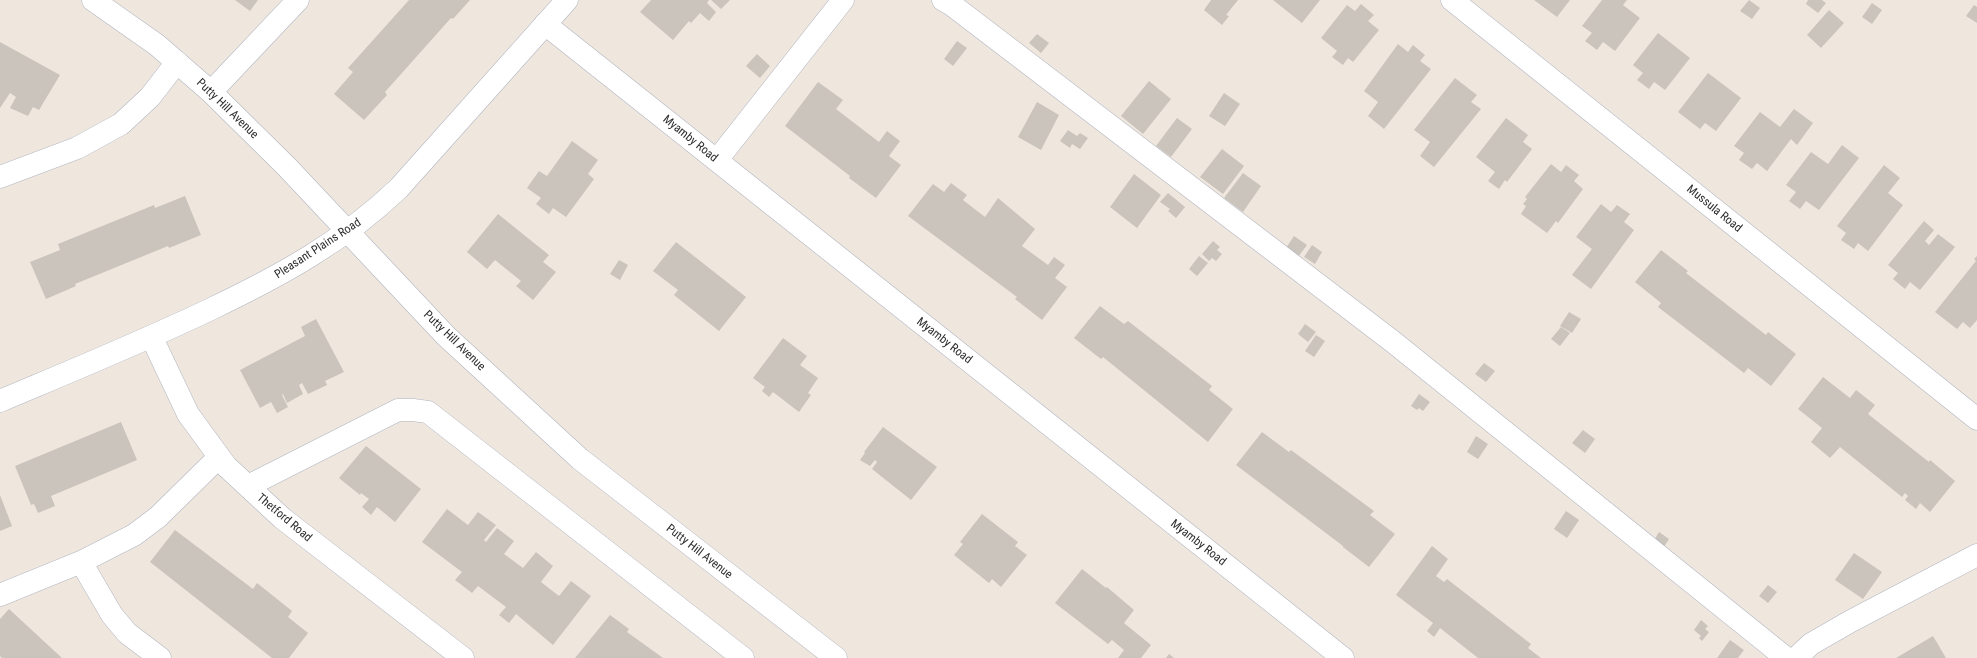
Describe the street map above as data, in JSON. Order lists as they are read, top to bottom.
{
  "streets": {
    "street": [
      "Putty Hill Avenue",
      "Myamby Road",
      "Mussula Road",
      "Pleasant Plains Road",
      "Thetford Road"
    ]
  },
  "crossings": [
    ["Putty Hill Avenue", "Pleasant Plains Road"],
    ["Myamby Road", "Pleasant Plains Road"],
    ["Pleasant Plains Road", "Thetford Road"]
  ]
}
